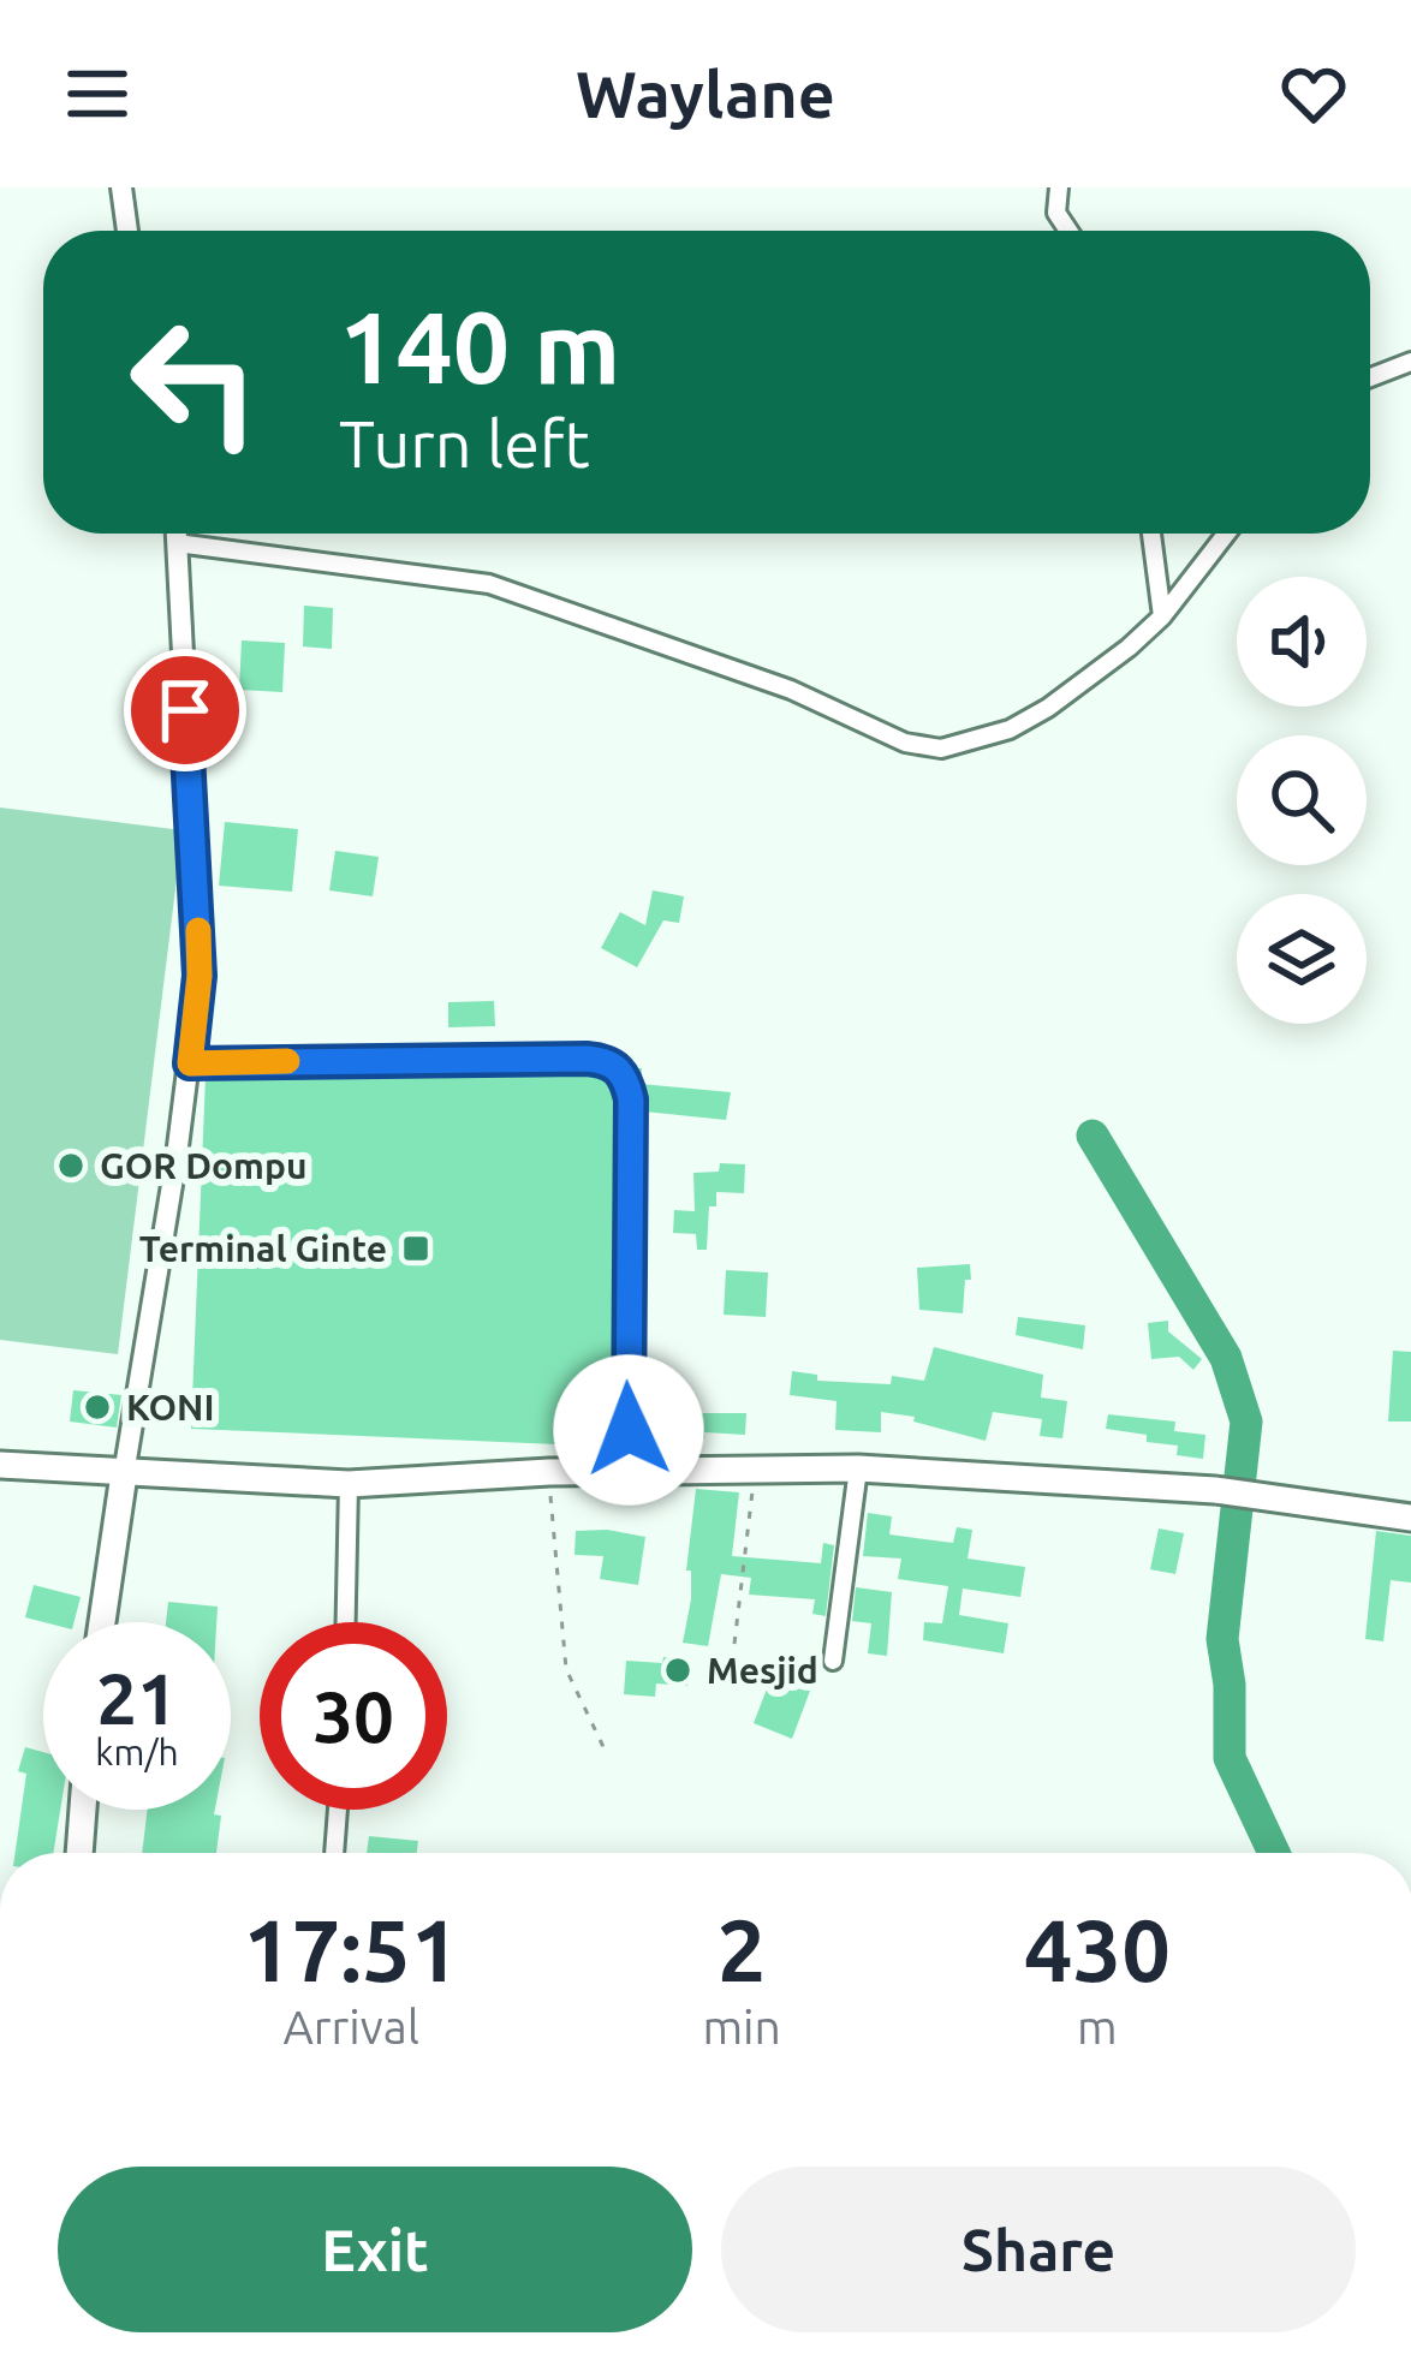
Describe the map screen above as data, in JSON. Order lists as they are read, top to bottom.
{
  "places": {
    "other": ["GOR Dompu", "KONI", "Mesjid"],
    "transit": ["Terminal Ginte"]
  },
  "page": {
    "header": "Waylane",
    "turn": ["140 m", "Turn left"],
    "speed": "21 km/h",
    "limit": "30",
    "eta": [
      "17:51",
      "Arrival",
      "2",
      "min",
      "430",
      "m"
    ],
    "buttons": ["Exit", "Share"]
  }
}
